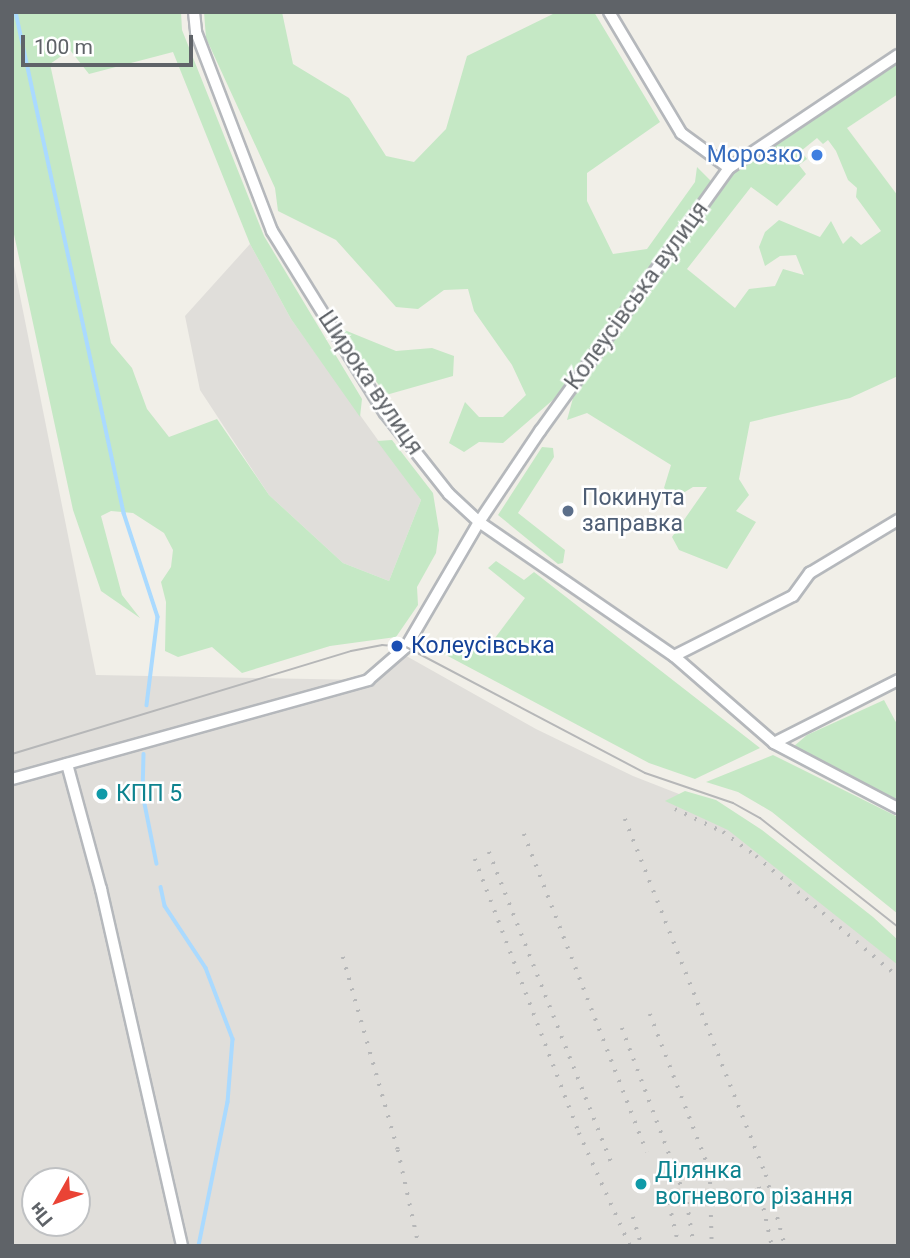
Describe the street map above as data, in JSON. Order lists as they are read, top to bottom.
{
  "streets": {
    "street": ["Колеусівська вулиця", "Широка вулиця"]
  },
  "crossings": [
    ["Колеусівська вулиця", "Широка вулиця"]
  ],
  "places": [
    "Морозко",
    "Покинута заправка",
    "Колеусівська",
    "КПП 5",
    "Ділянка вогневого різання"
  ],
  "scale_bar": "100 m",
  "north": "bottom left"
}
